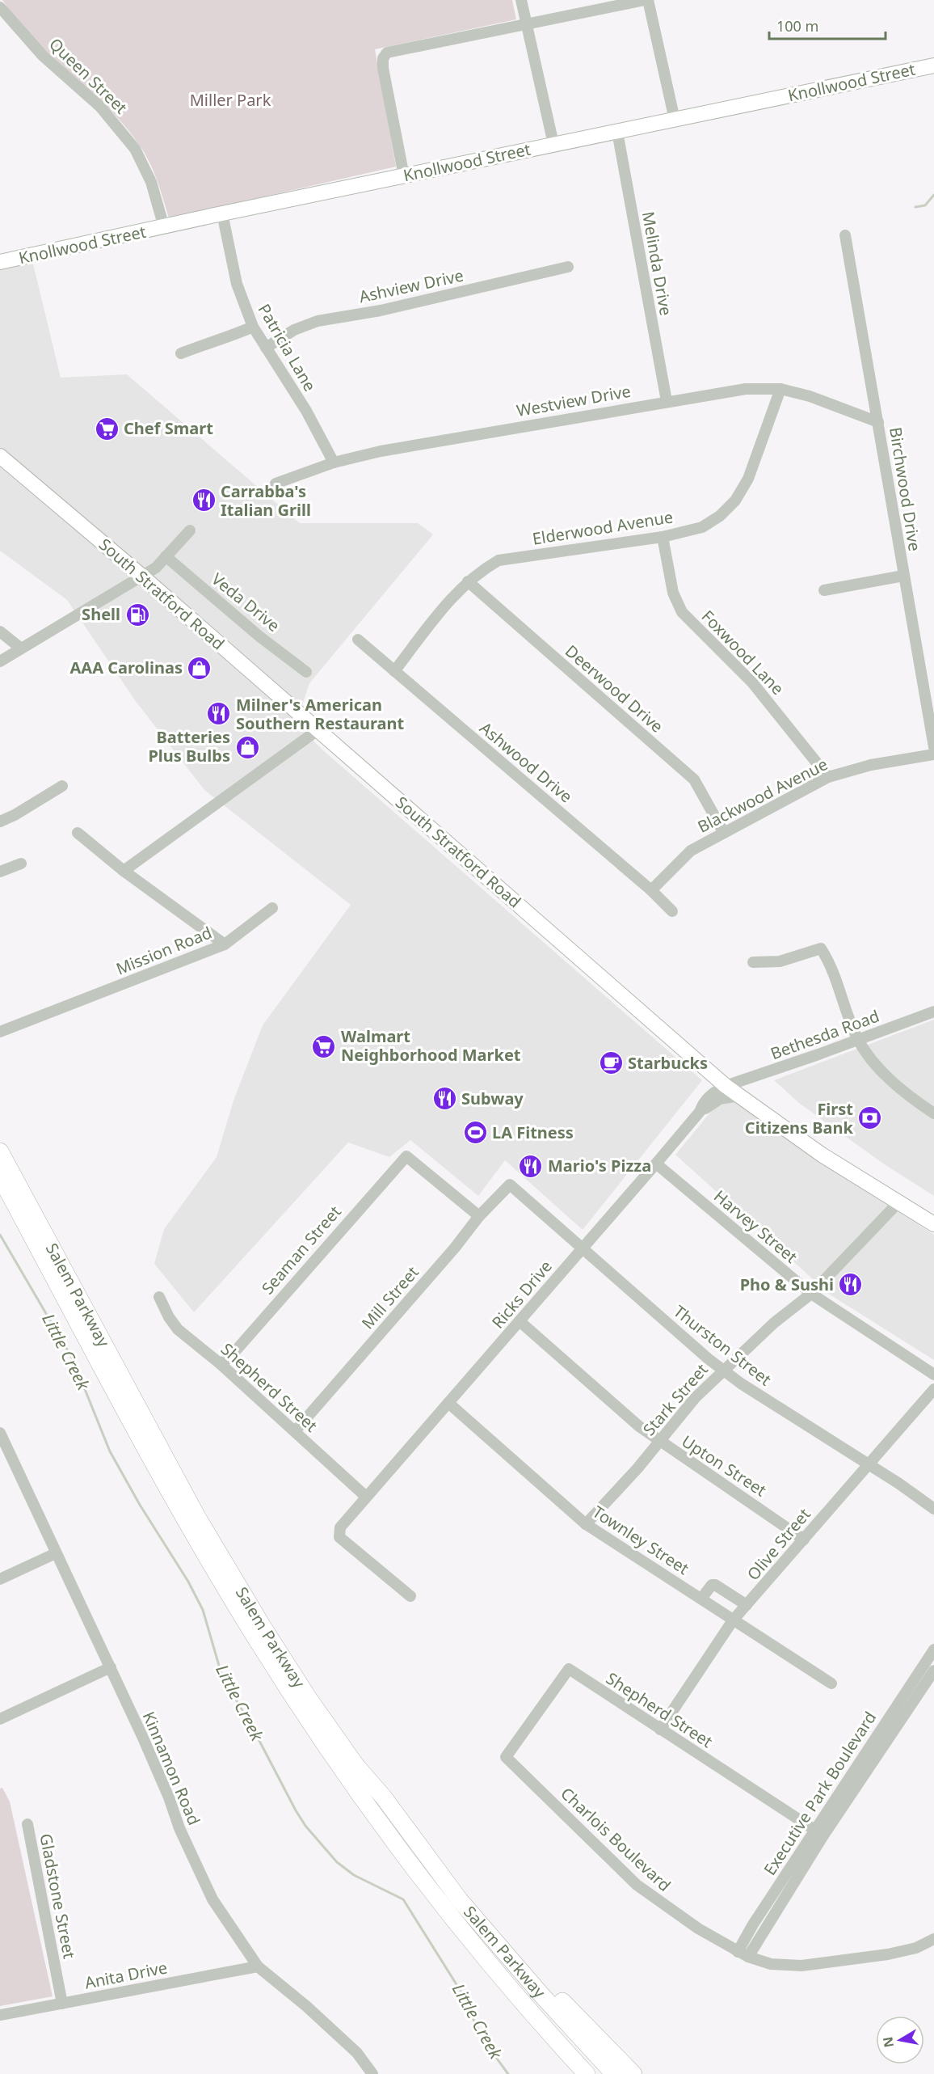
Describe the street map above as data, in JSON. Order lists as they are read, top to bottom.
{
  "streets": {
    "highway": ["Salem Parkway"],
    "main road": ["Knollwood Street", "South Stratford Road"],
    "street": [
      "Queen Street",
      "Melinda Drive",
      "Ashview Drive",
      "Patricia Lane",
      "Westview Drive",
      "Birchwood Drive",
      "Elderwood Avenue",
      "Veda Drive",
      "Foxwood Lane",
      "Deerwood Drive",
      "Ashwood Drive",
      "Blackwood Avenue",
      "Mission Road",
      "Bethesda Road",
      "Harvey Street",
      "Seaman Street",
      "Ricks Drive",
      "Mill Street",
      "Thurston Street",
      "Shepherd Street",
      "Stark Street",
      "Upton Street",
      "Townley Street",
      "Olive Street",
      "Kinnamon Road",
      "Executive Park Boulevard",
      "Charlois Boulevard",
      "Gladstone Street",
      "Anita Drive"
    ]
  },
  "crossings": [
    ["Queen Street", "Knollwood Street"],
    ["Knollwood Street", "Melinda Drive"],
    ["Knollwood Street", "Patricia Lane"],
    ["Melinda Drive", "Westview Drive"],
    ["Ashview Drive", "Patricia Lane"],
    ["Patricia Lane", "Westview Drive"],
    ["Westview Drive", "Birchwood Drive"],
    ["Westview Drive", "Elderwood Avenue"],
    ["Elderwood Avenue", "Foxwood Lane"],
    ["Elderwood Avenue", "Deerwood Drive"],
    ["Elderwood Avenue", "Ashwood Drive"],
    ["South Stratford Road", "Bethesda Road"],
    ["South Stratford Road", "Ricks Drive"],
    ["South Stratford Road", "Stark Street"],
    ["Foxwood Lane", "Blackwood Avenue"],
    ["Deerwood Drive", "Blackwood Avenue"],
    ["Ashwood Drive", "Blackwood Avenue"],
    ["Bethesda Road", "Ricks Drive"],
    ["Harvey Street", "Ricks Drive"],
    ["Harvey Street", "Stark Street"],
    ["Seaman Street", "Mill Street"],
    ["Seaman Street", "Shepherd Street"],
    ["Ricks Drive", "Thurston Street"],
    ["Ricks Drive", "Shepherd Street"],
    ["Ricks Drive", "Upton Street"],
    ["Ricks Drive", "Townley Street"],
    ["Mill Street", "Thurston Street"],
    ["Mill Street", "Shepherd Street"],
    ["Thurston Street", "Stark Street"],
    ["Thurston Street", "Olive Street"],
    ["Shepherd Street", "Olive Street"],
    ["Shepherd Street", "Executive Park Boulevard"],
    ["Shepherd Street", "Charlois Boulevard"],
    ["Stark Street", "Upton Street"],
    ["Stark Street", "Townley Street"],
    ["Upton Street", "Olive Street"],
    ["Townley Street", "Olive Street"],
    ["Kinnamon Road", "Anita Drive"],
    ["Executive Park Boulevard", "Charlois Boulevard"],
    ["Gladstone Street", "Anita Drive"]
  ],
  "water": ["Little Creek"],
  "parks": ["Miller Park"],
  "places": {
    "supermarket": ["Chef Smart", "Walmart Neighborhood Market"],
    "restaurant": [
      "Carrabba's Italian Grill",
      "Milner's American Southern Restaurant",
      "Subway",
      "Mario's Pizza",
      "Pho & Sushi"
    ],
    "fuel station": ["Shell"],
    "shop": ["AAA Carolinas", "Batteries Plus Bulbs"],
    "cafe": ["Starbucks"],
    "bank": ["First Citizens Bank"],
    "sports": ["LA Fitness"]
  },
  "scale_bar": "100 m",
  "north": "left"
}
